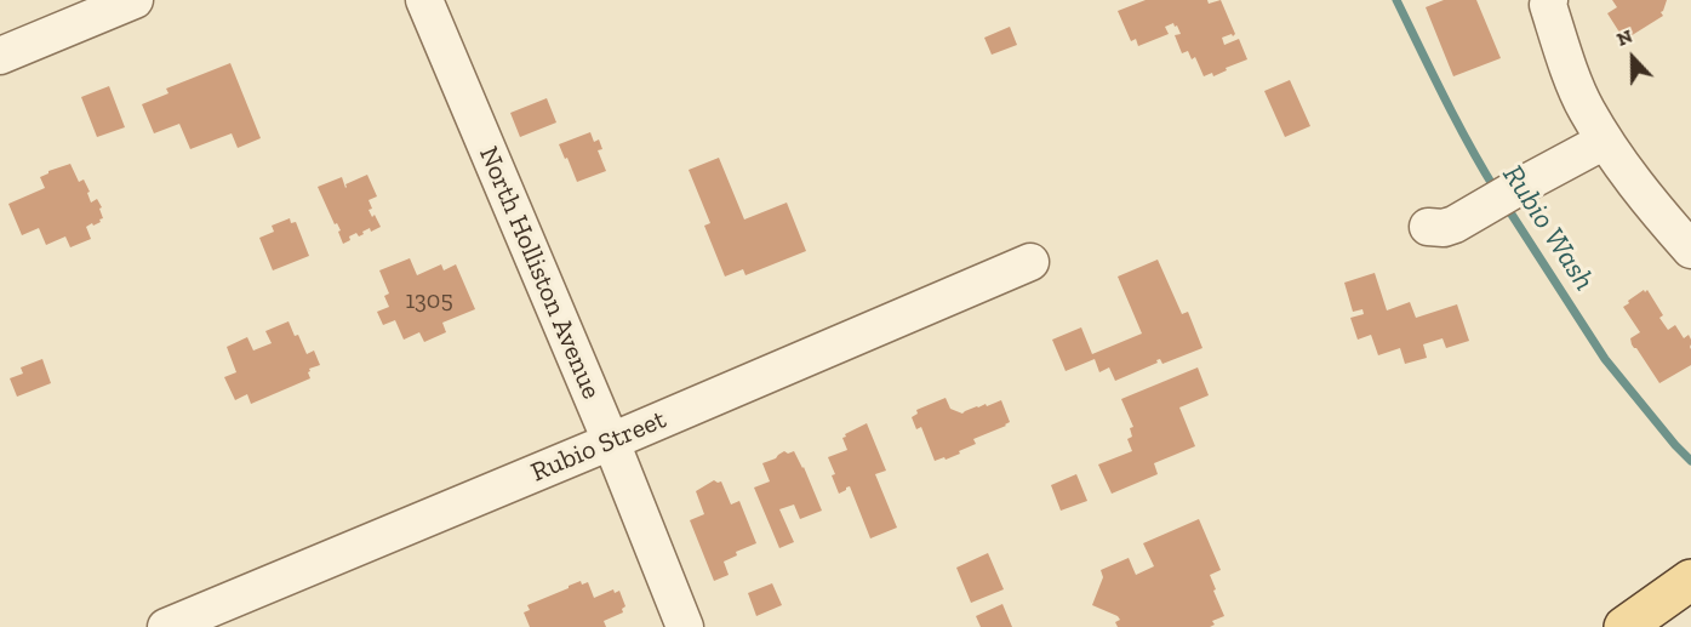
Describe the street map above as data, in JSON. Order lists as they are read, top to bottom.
{
  "streets": {
    "street": ["North Holliston Avenue", "Rubio Street"]
  },
  "crossings": [
    ["North Holliston Avenue", "Rubio Street"]
  ],
  "water": ["Rubio Wash"],
  "house_numbers": ["1305"],
  "north": "top"
}
